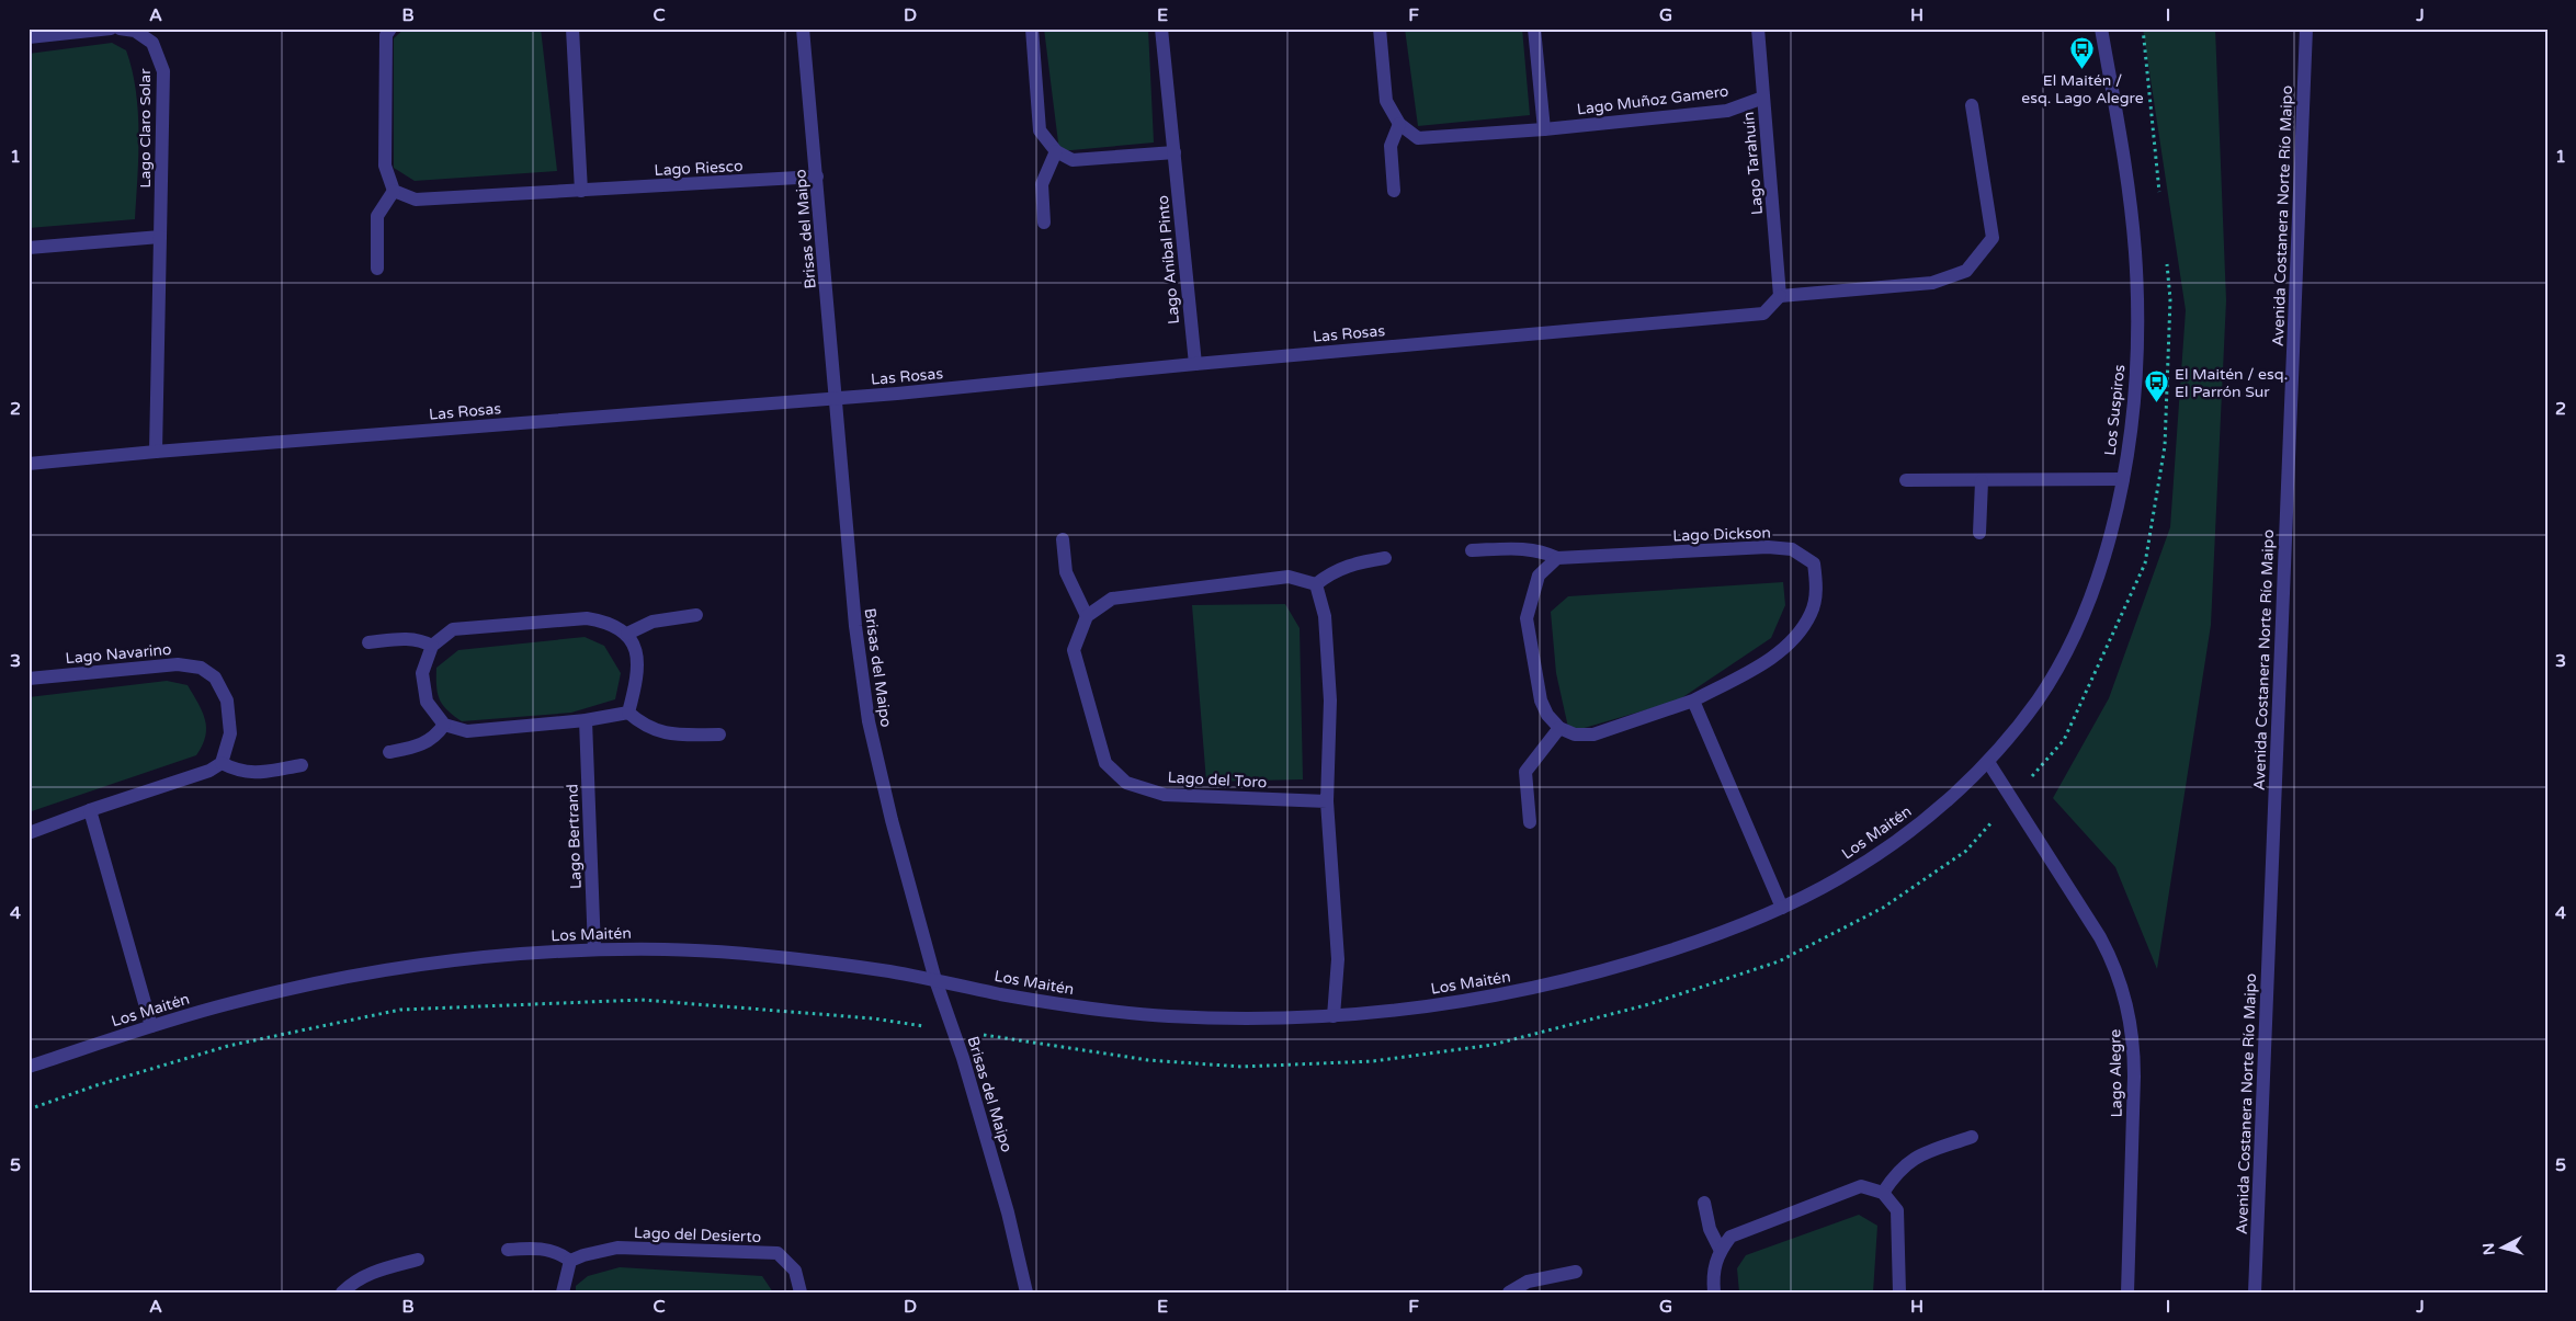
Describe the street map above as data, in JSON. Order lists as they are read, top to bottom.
{
  "streets": {
    "street": [
      "Lago Muñoz Gamero",
      "Lago Claro Solar",
      "Lago Tarahuín",
      "Lago Riesco",
      "Avenida Costanera Norte Río Maipo",
      "Brisas del Maipo",
      "Lago Aníbal Pinto",
      "Las Rosas",
      "Los Suspiros",
      "Lago Dickson",
      "Lago Navarino",
      "Lago del Toro",
      "Los Maitén",
      "Lago Bertrand",
      "Lago Alegre",
      "Lago del Desierto"
    ]
  },
  "crossings": [
    ["Lago Muñoz Gamero", "Lago Tarahuín"],
    ["Lago Claro Solar", "Las Rosas"],
    ["Lago Tarahuín", "Las Rosas"],
    ["Lago Riesco", "Brisas del Maipo"],
    ["Brisas del Maipo", "Las Rosas"],
    ["Brisas del Maipo", "Los Maitén"],
    ["Lago Aníbal Pinto", "Las Rosas"],
    ["Los Suspiros", "Los Maitén"],
    ["Los Suspiros", "Lago Alegre"],
    ["Los Maitén", "Lago Bertrand"],
    ["Los Maitén", "Lago Alegre"]
  ],
  "places": {
    "bus stop": ["El Maitén / esq. Lago Alegre", "El Maitén / esq. El Parrón Sur"]
  },
  "north": "left",
  "grid": {
    "columns": [
      "A",
      "B",
      "C",
      "D",
      "E",
      "F",
      "G",
      "H",
      "I",
      "J"
    ],
    "rows": [
      "1",
      "2",
      "3",
      "4",
      "5"
    ]
  }
}
